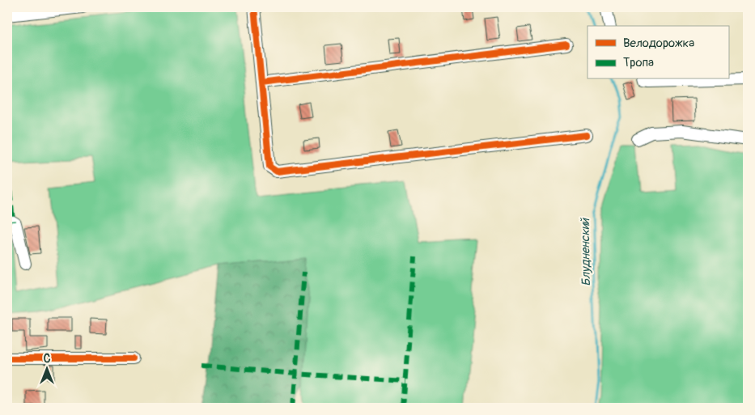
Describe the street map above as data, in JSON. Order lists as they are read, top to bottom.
{
  "water": ["Блудненский"],
  "legend": ["Велодорожка", "Тропа"],
  "north": "top"
}
